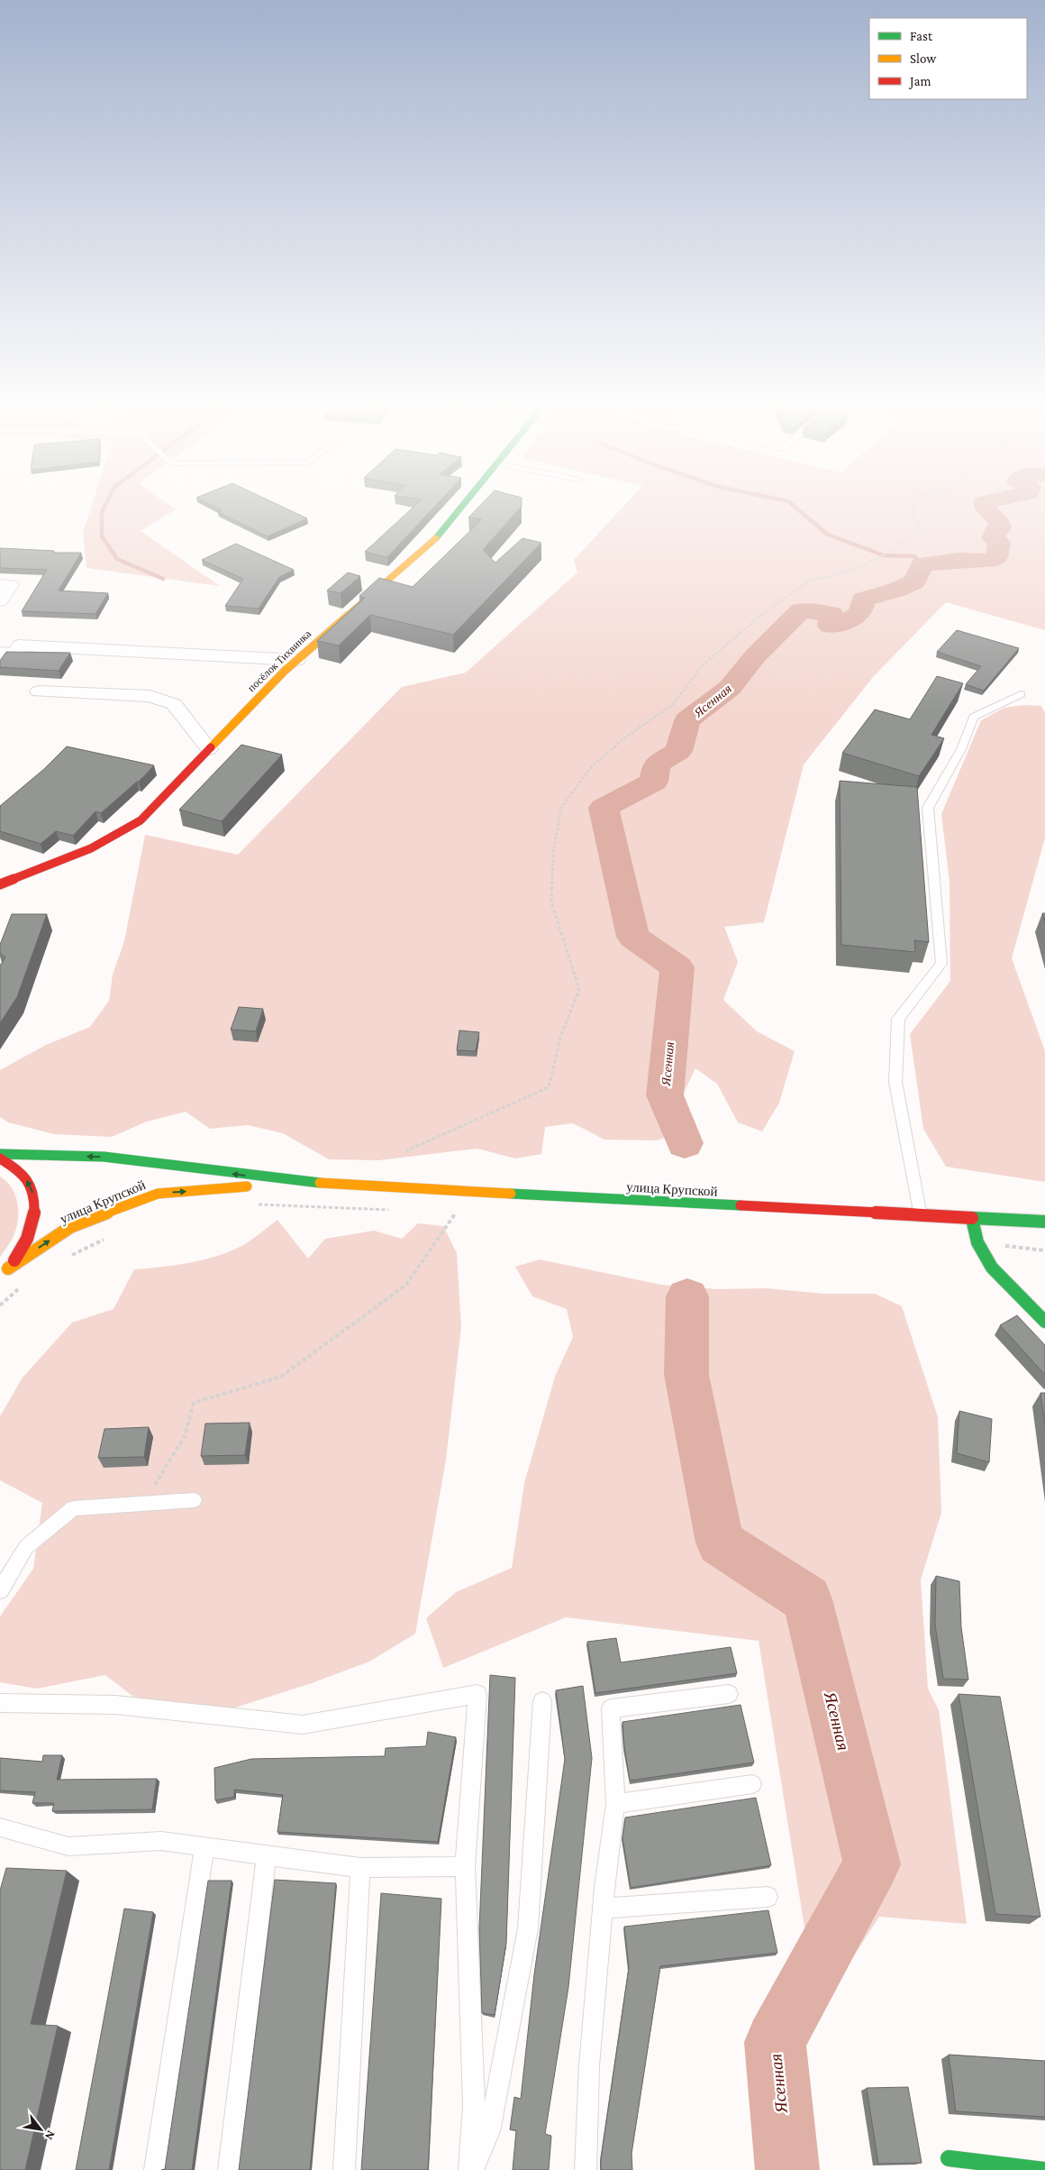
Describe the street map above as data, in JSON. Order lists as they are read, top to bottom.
{
  "streets": {
    "street": ["посёлок Тихвинка", "улица Крупской"]
  },
  "water": ["Ясенная"],
  "legend": ["Fast", "Slow", "Jam"],
  "north": "bottom right"
}
